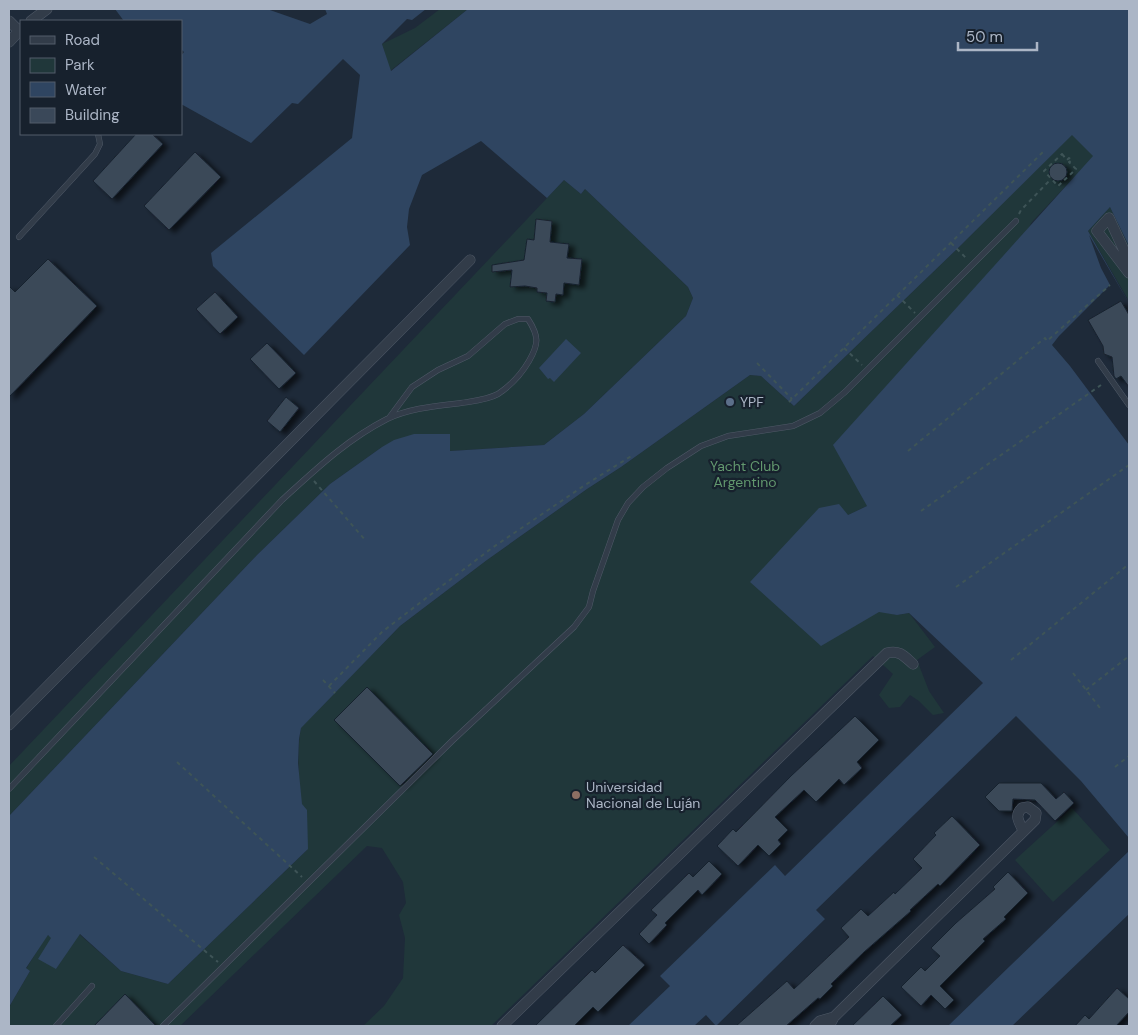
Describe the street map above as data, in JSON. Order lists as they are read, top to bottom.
{
  "parks": ["Yacht Club Argentino"],
  "places": ["YPF", "Universidad Nacional de Luján"],
  "legend": [
    "Road",
    "Park",
    "Water",
    "Building"
  ],
  "scale_bar": "50 m"
}
